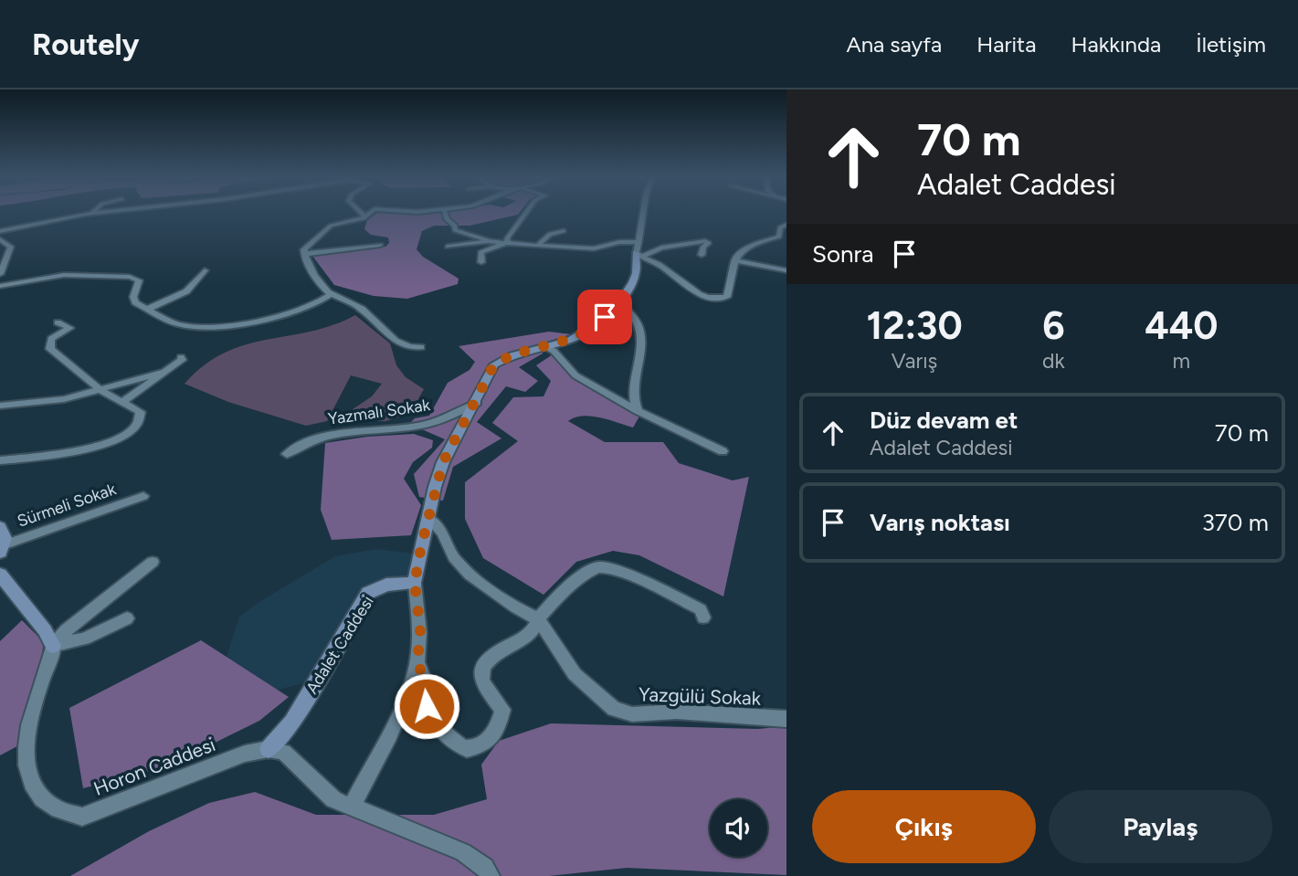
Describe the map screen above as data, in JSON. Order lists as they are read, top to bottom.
{
  "streets": {
    "street": [
      "Yazmalı Sokak",
      "Sürmeli Sokak",
      "Adalet Caddesi",
      "Yazgülü Sokak",
      "Horon Caddesi"
    ]
  },
  "crossings": [
    ["Adalet Caddesi", "Horon Caddesi"]
  ],
  "page": {
    "header": "Routely",
    "nav": [
      "Ana sayfa",
      "Harita",
      "Hakkında",
      "İletişim"
    ],
    "turn": ["70 m", "Adalet Caddesi"],
    "then": "Sonra",
    "eta": [
      "12:30",
      "Varış",
      "6",
      "dk",
      "440",
      "m"
    ],
    "list": [
      {
        "name": "Düz devam et",
        "note": "Adalet Caddesi",
        "value": "70 m"
      },
      {
        "name": "Varış noktası",
        "value": "370 m"
      }
    ],
    "buttons": ["Çıkış", "Paylaş"]
  }
}
